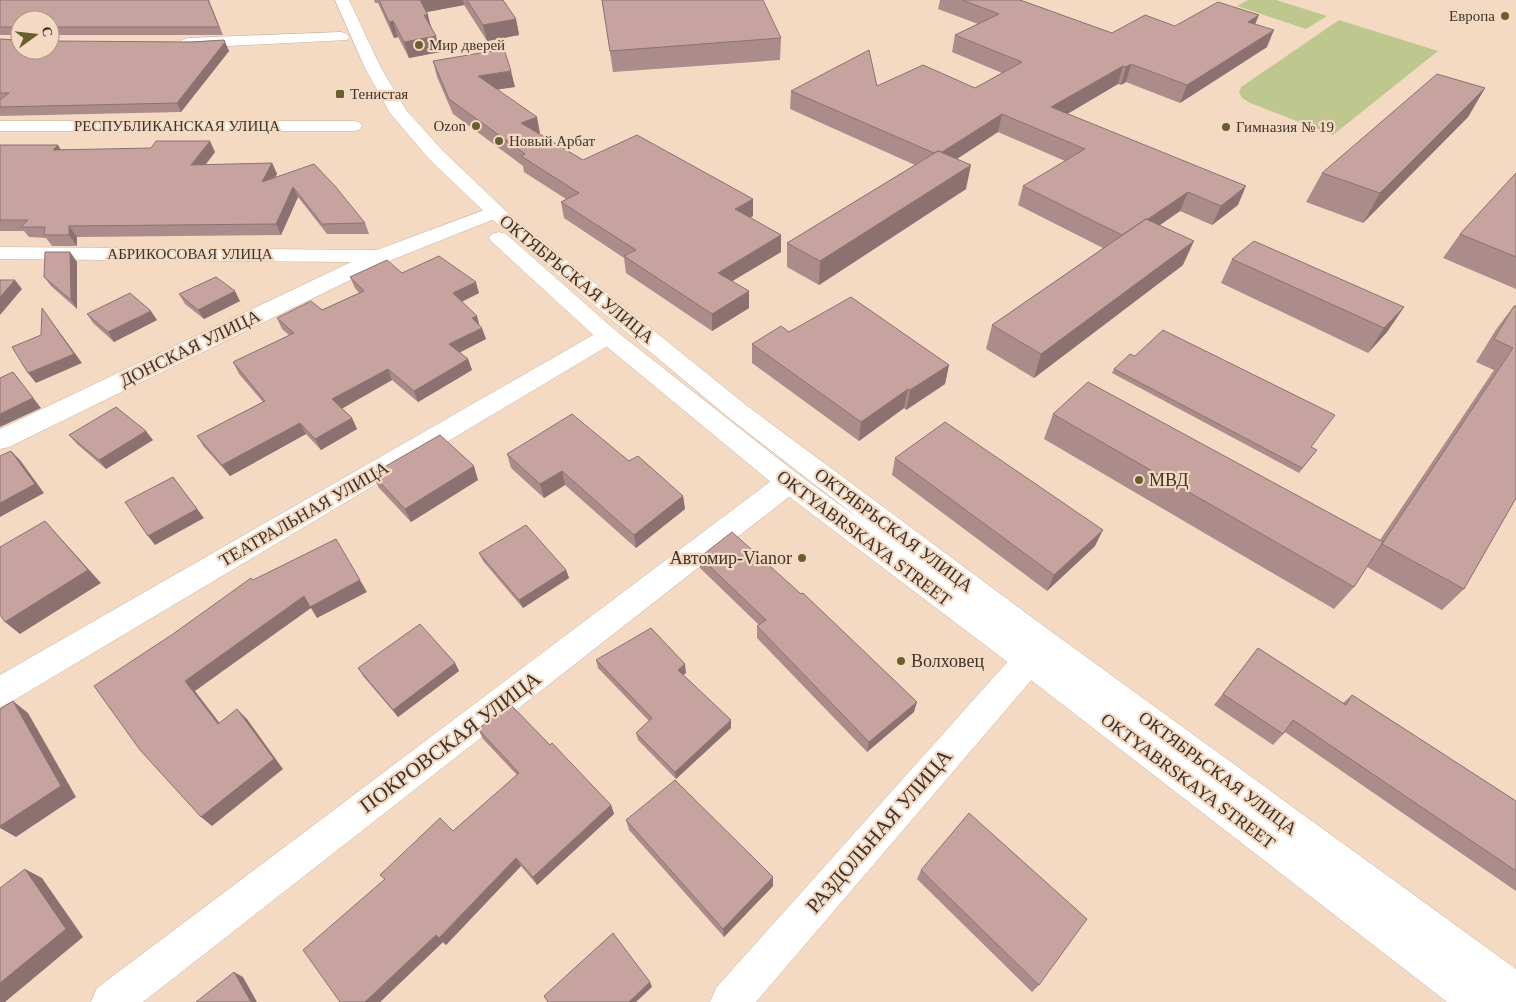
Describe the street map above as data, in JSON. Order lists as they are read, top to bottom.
{
  "streets": {
    "main road": [
      "РЕСПУБЛИКАНСКАЯ УЛИЦА",
      "АБРИКОСОВАЯ УЛИЦА",
      "ОКТЯБРЬСКАЯ УЛИЦА",
      "ДОНСКАЯ УЛИЦА",
      "ТЕАТРАЛЬНАЯ УЛИЦА",
      "OKTYABRSKAYA STREET",
      "ПОКРОВСКАЯ УЛИЦА",
      "РАЗДОЛЬНАЯ УЛИЦА"
    ]
  },
  "crossings": [
    ["АБРИКОСОВАЯ УЛИЦА", "ДОНСКАЯ УЛИЦА"],
    ["ОКТЯБРЬСКАЯ УЛИЦА", "ДОНСКАЯ УЛИЦА"],
    ["ОКТЯБРЬСКАЯ УЛИЦА", "OKTYABRSKAYA STREET"],
    ["ДОНСКАЯ УЛИЦА", "OKTYABRSKAYA STREET"],
    ["ТЕАТРАЛЬНАЯ УЛИЦА", "OKTYABRSKAYA STREET"],
    ["OKTYABRSKAYA STREET", "ПОКРОВСКАЯ УЛИЦА"],
    ["OKTYABRSKAYA STREET", "РАЗДОЛЬНАЯ УЛИЦА"]
  ],
  "places": {
    "other": [
      "Европа",
      "Мир дверей",
      "Ozon",
      "Гимназия № 19",
      "Новый Арбат",
      "МВД",
      "Автомир-Vianor",
      "Волховец"
    ],
    "transit": ["Тенистая"]
  },
  "north": "right"
}
